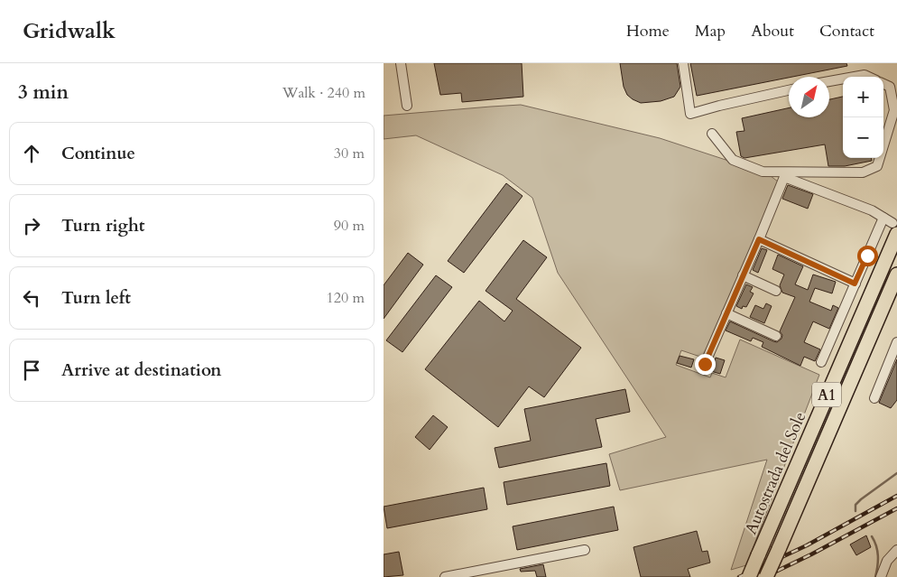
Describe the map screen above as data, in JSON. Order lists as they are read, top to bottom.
{
  "streets": {
    "highway": ["A1", "Autostrada del Sole"]
  },
  "north": "top right",
  "page": {
    "header": "Gridwalk",
    "nav": [
      "Home",
      "Map",
      "About",
      "Contact"
    ],
    "heading": ["3 min", "Walk · 240 m"],
    "map_buttons": ["+", "−"],
    "list": [
      ["Continue", "30 m"],
      ["Turn right", "90 m"],
      ["Turn left", "120 m"],
      "Arrive at destination"
    ]
  }
}
